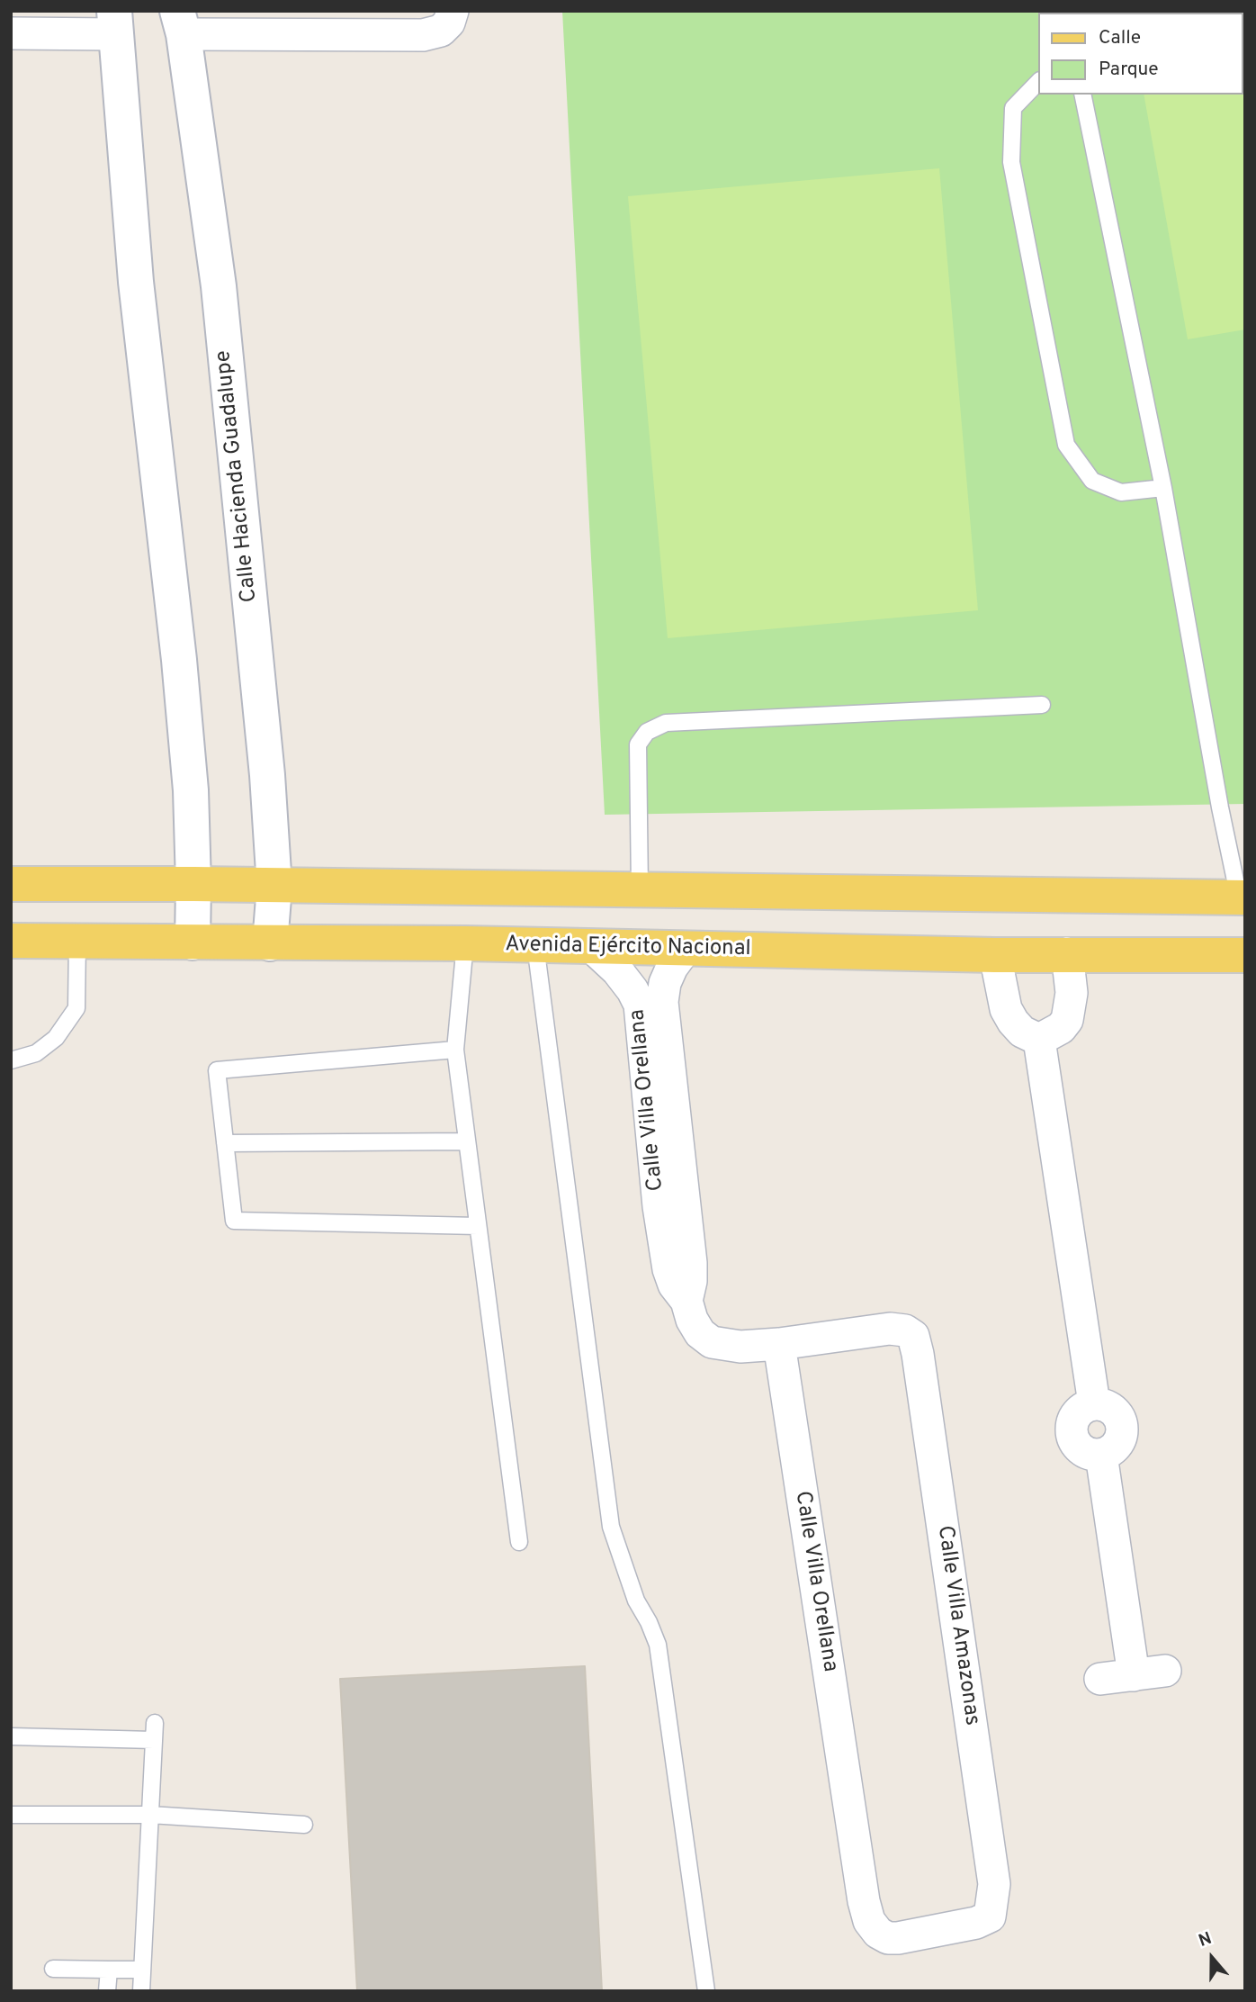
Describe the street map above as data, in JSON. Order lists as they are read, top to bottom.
{
  "streets": {
    "main road": ["Avenida Ejército Nacional"],
    "street": ["Calle Hacienda Guadalupe", "Calle Villa Orellana", "Calle Villa Amazonas"]
  },
  "crossings": [
    ["Calle Hacienda Guadalupe", "Avenida Ejército Nacional"],
    ["Avenida Ejército Nacional", "Calle Villa Orellana"],
    ["Calle Villa Orellana", "Calle Villa Amazonas"]
  ],
  "legend": ["Calle", "Parque"],
  "north": "top"
}
